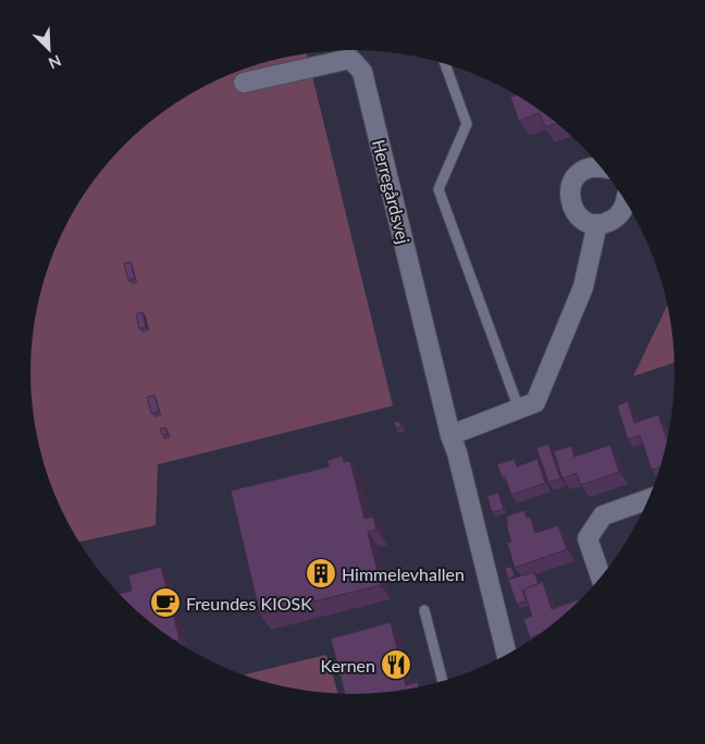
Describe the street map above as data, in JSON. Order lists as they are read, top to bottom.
{
  "streets": {
    "street": ["Herregårdsvej"]
  },
  "places": {
    "building": ["Himmelevhallen"],
    "cafe": ["Freundes KIOSK"],
    "restaurant": ["Kernen"]
  },
  "north": "bottom right"
}
